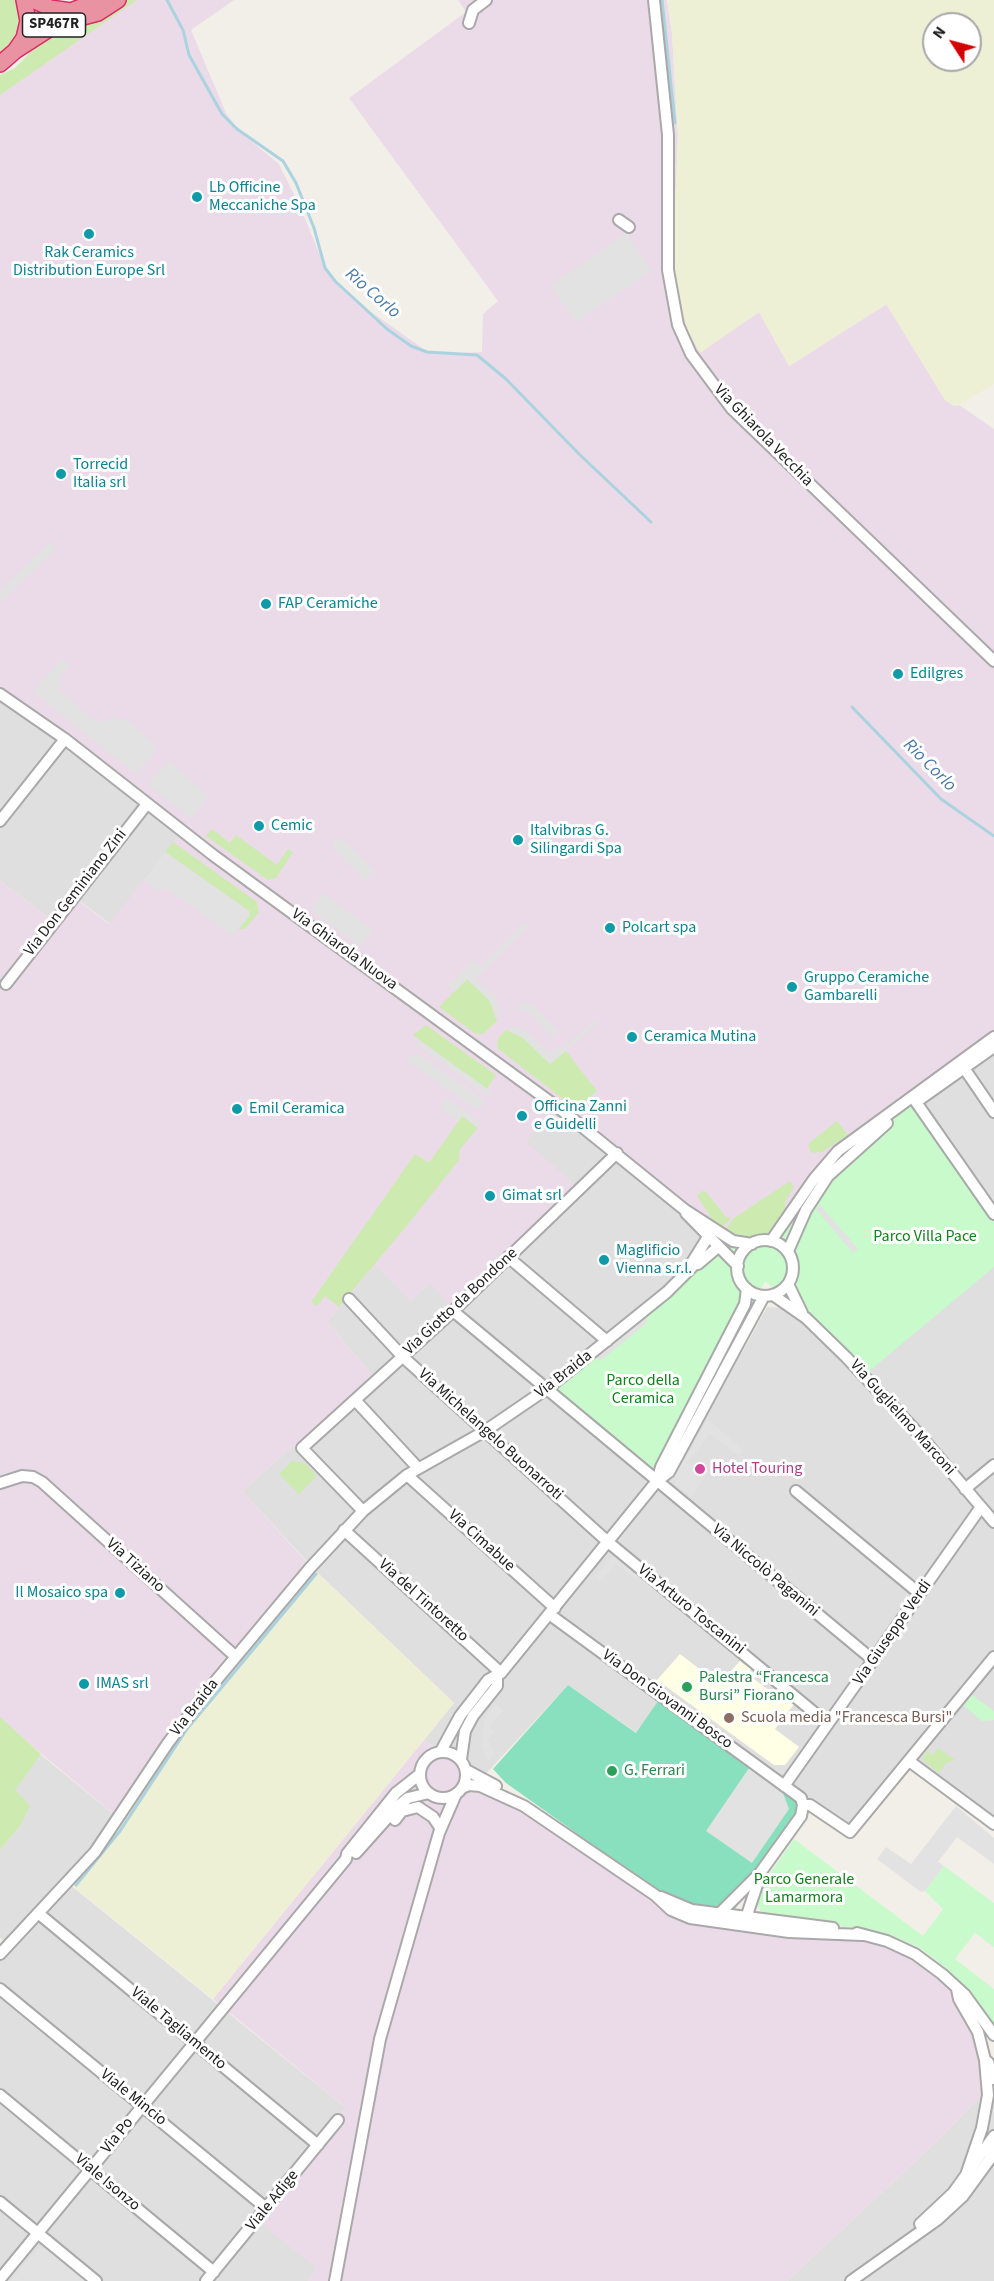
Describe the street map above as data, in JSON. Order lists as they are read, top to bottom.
{
  "streets": {
    "highway": ["SP467R"],
    "street": [
      "Via Ghiarola Vecchia",
      "Via Don Geminiano Zini",
      "Via Ghiarola Nuova",
      "Via Giotto da Bondone",
      "Via Braida",
      "Via Guglielmo Marconi",
      "Via Michelangelo Buonarroti",
      "Via Cimabue",
      "Via Tiziano",
      "Via Niccolò Paganini",
      "Via del Tintoretto",
      "Via Arturo Toscanini",
      "Via Giuseppe Verdi",
      "Via Don Giovanni Bosco",
      "Viale Tagliamento",
      "Viale Mincio",
      "Via Po",
      "Viale Isonzo",
      "Viale Adige"
    ]
  },
  "crossings": [
    ["Via Don Geminiano Zini", "Via Ghiarola Nuova"],
    ["Via Ghiarola Nuova", "Via Giotto da Bondone"],
    ["Via Ghiarola Nuova", "Via Braida"],
    ["Via Giotto da Bondone", "Via Braida"],
    ["Via Giotto da Bondone", "Via Michelangelo Buonarroti"],
    ["Via Giotto da Bondone", "Via Niccolò Paganini"],
    ["Via Braida", "Via Michelangelo Buonarroti"],
    ["Via Braida", "Via Cimabue"],
    ["Via Braida", "Via Tiziano"],
    ["Via Braida", "Via Niccolò Paganini"],
    ["Via Braida", "Via del Tintoretto"],
    ["Via Braida", "Viale Tagliamento"],
    ["Via Guglielmo Marconi", "Via Giuseppe Verdi"],
    ["Via Michelangelo Buonarroti", "Via Arturo Toscanini"],
    ["Via Cimabue", "Via Don Giovanni Bosco"],
    ["Via Niccolò Paganini", "Via Giuseppe Verdi"],
    ["Via Arturo Toscanini", "Via Giuseppe Verdi"],
    ["Via Giuseppe Verdi", "Via Don Giovanni Bosco"],
    ["Viale Tagliamento", "Via Po"],
    ["Viale Tagliamento", "Viale Adige"],
    ["Viale Mincio", "Via Po"],
    ["Viale Mincio", "Viale Adige"],
    ["Via Po", "Viale Isonzo"],
    ["Viale Isonzo", "Viale Adige"]
  ],
  "water": ["Rio Corlo"],
  "parks": ["Parco Villa Pace", "Parco della Ceramica", "Parco Generale Lamarmora"],
  "places": [
    "Lb Officine Meccaniche Spa",
    "Rak Ceramics Distribution Europe Srl",
    "Torrecid Italia srl",
    "FAP Ceramiche",
    "Edilgres",
    "Cemic",
    "Italvibras G. Silingardi Spa",
    "Polcart spa",
    "Gruppo Ceramiche Gambarelli",
    "Ceramica Mutina",
    "Emil Ceramica",
    "Officina Zanni e Guidelli",
    "Gimat srl",
    "Maglificio Vienna s.r.l.",
    "Hotel Touring",
    "Il Mosaico spa",
    "IMAS srl",
    "Palestra “Francesca Bursi” Fiorano",
    "Scuola media \"Francesca Bursi\"",
    "G. Ferrari"
  ],
  "north": "top left"
}
